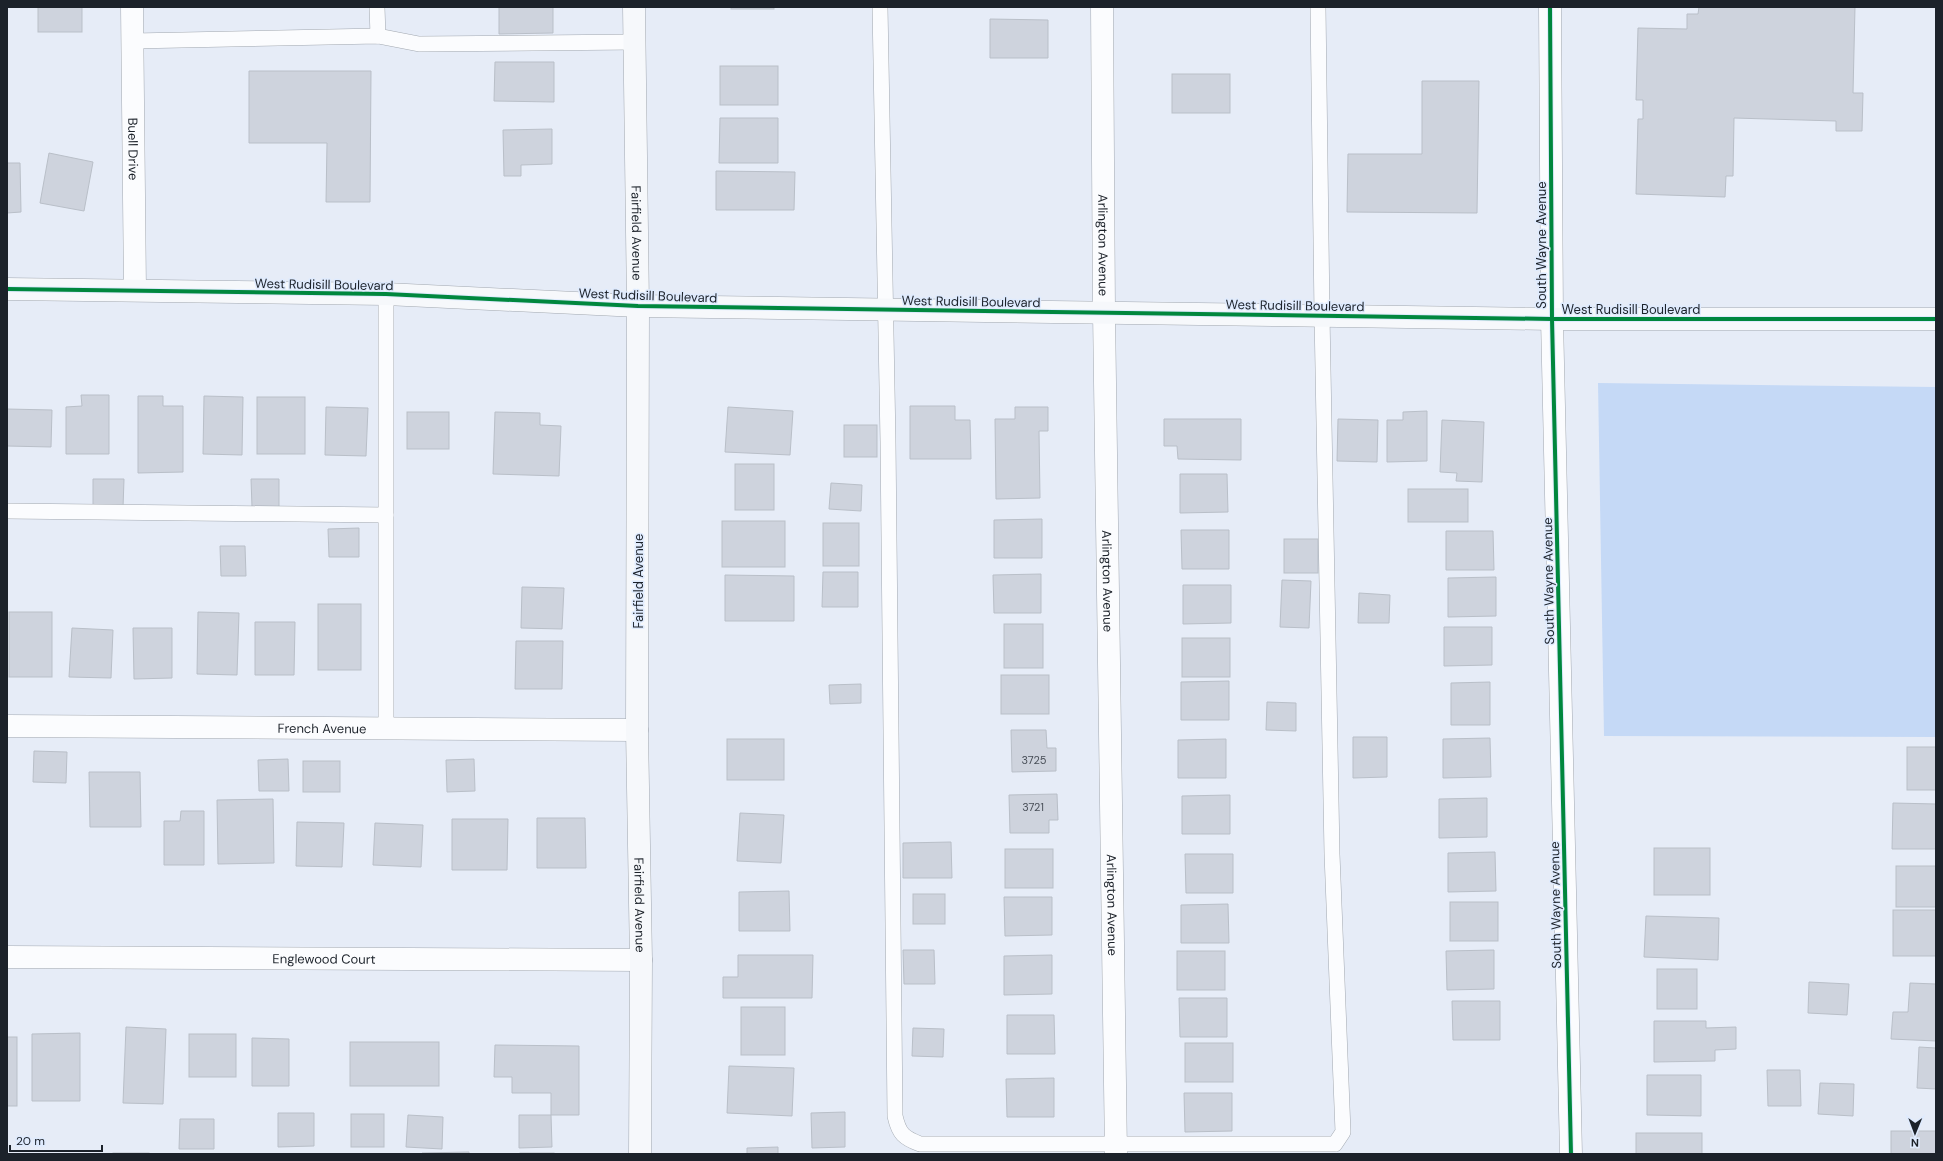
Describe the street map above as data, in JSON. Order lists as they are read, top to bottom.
{
  "streets": {
    "street": [
      "Buell Drive",
      "Fairfield Avenue",
      "Arlington Avenue",
      "South Wayne Avenue",
      "West Rudisill Boulevard",
      "French Avenue",
      "Englewood Court"
    ]
  },
  "crossings": [
    ["Buell Drive", "West Rudisill Boulevard"],
    ["Fairfield Avenue", "West Rudisill Boulevard"],
    ["Fairfield Avenue", "French Avenue"],
    ["Fairfield Avenue", "Englewood Court"],
    ["Arlington Avenue", "West Rudisill Boulevard"],
    ["South Wayne Avenue", "West Rudisill Boulevard"]
  ],
  "house_numbers": ["3725", "3721"],
  "scale_bar": "20 m",
  "north": "bottom"
}
